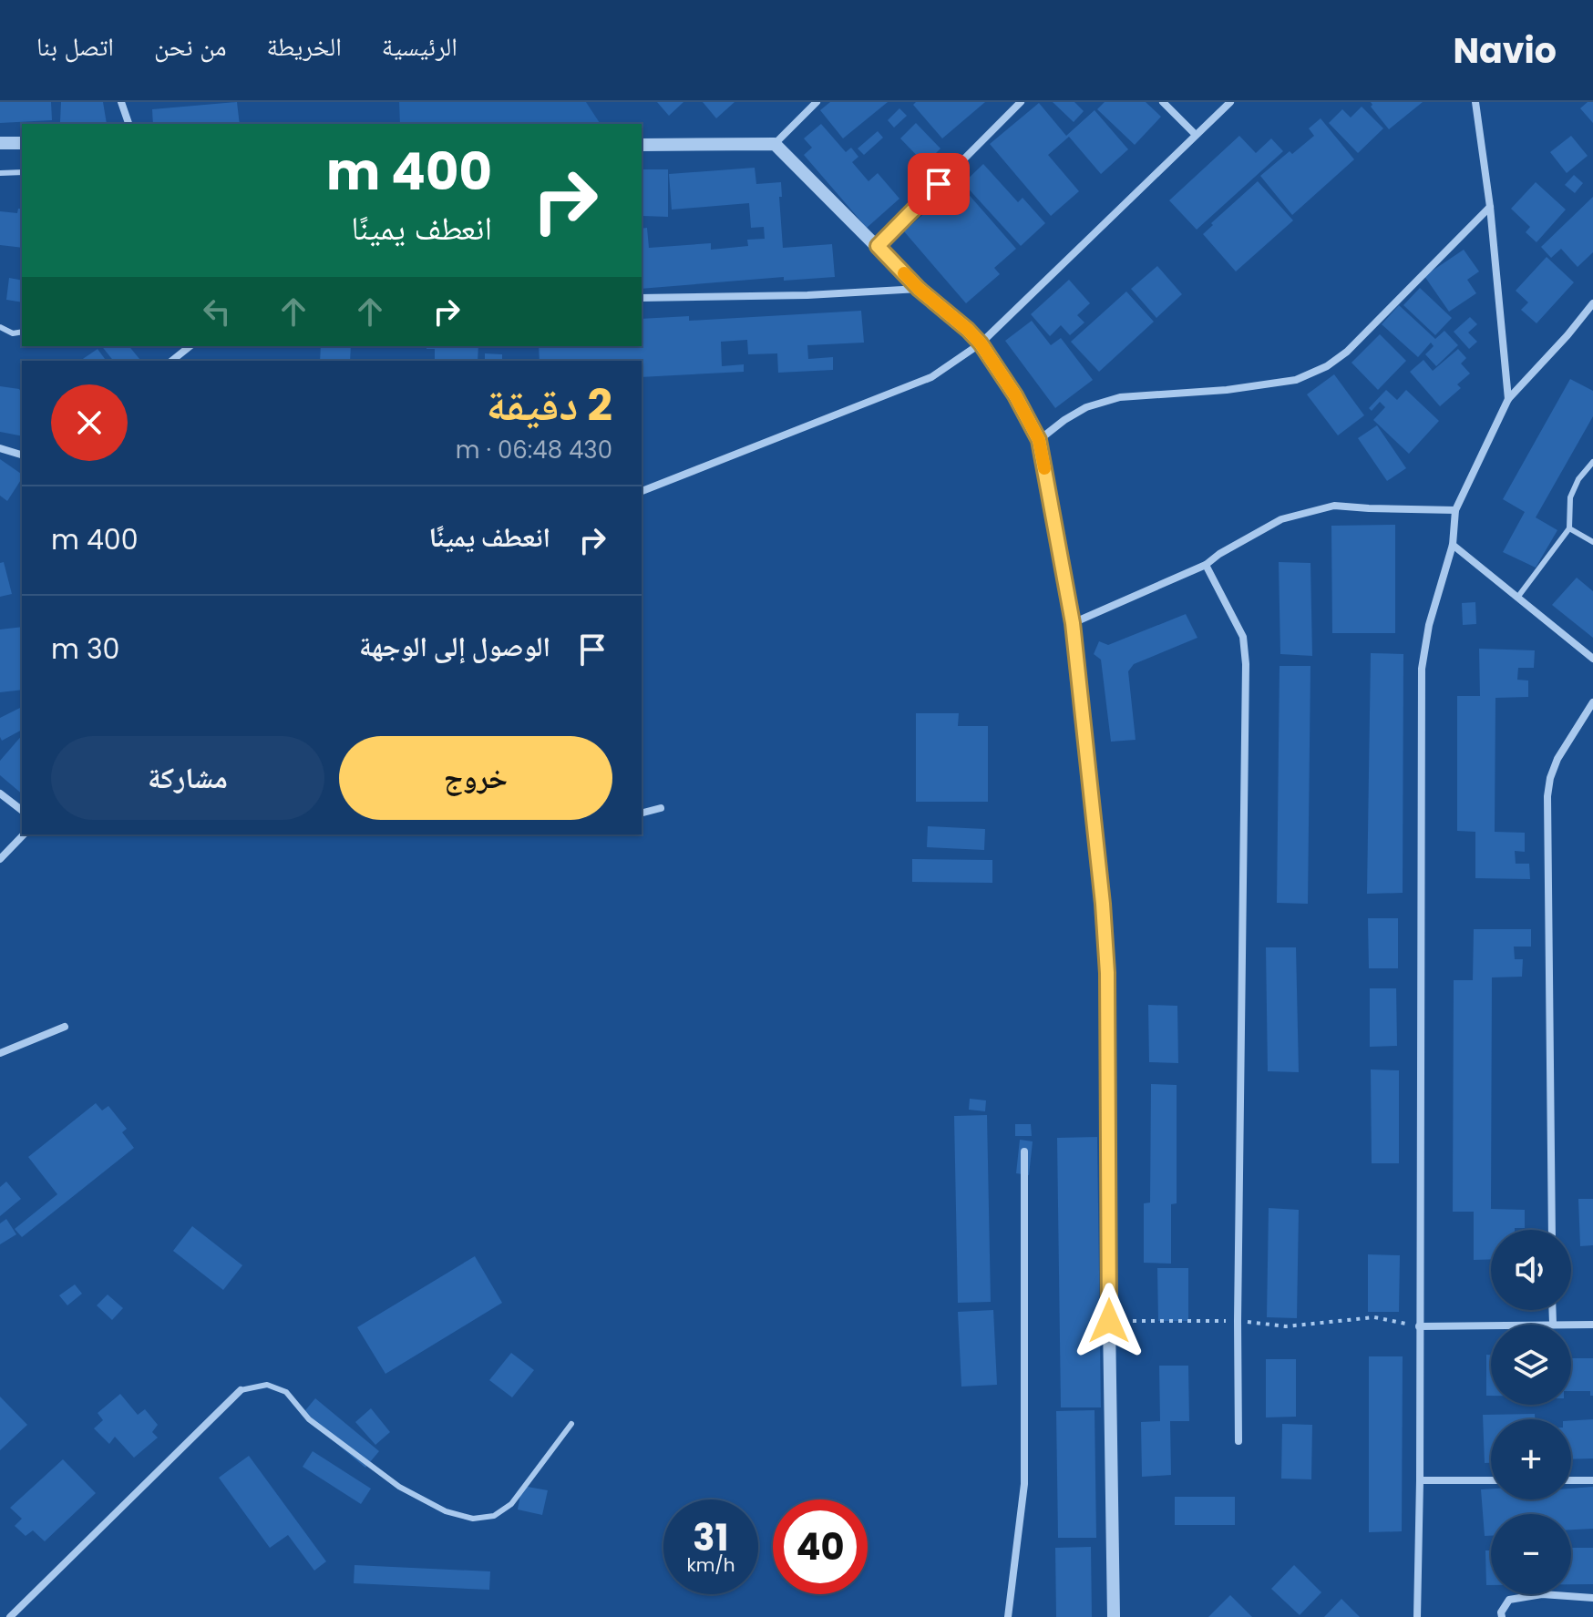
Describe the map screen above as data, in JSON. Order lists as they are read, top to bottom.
{
  "page": {
    "header": "Navio",
    "nav": [
      "الرئيسية",
      "الخريطة",
      "من نحن",
      "اتصل بنا"
    ],
    "turn": ["400 m", "انعطف يمينًا"],
    "heading": ["2 دقيقة", "430 m · 06:48"],
    "list": [
      {
        "name": "انعطف يمينًا",
        "value": "400 m"
      },
      {
        "name": "الوصول إلى الوجهة",
        "value": "30 m"
      }
    ],
    "buttons": ["خروج", "مشاركة"],
    "map_buttons": ["+", "−"],
    "speed": "31 km/h",
    "limit": "40"
  }
}
